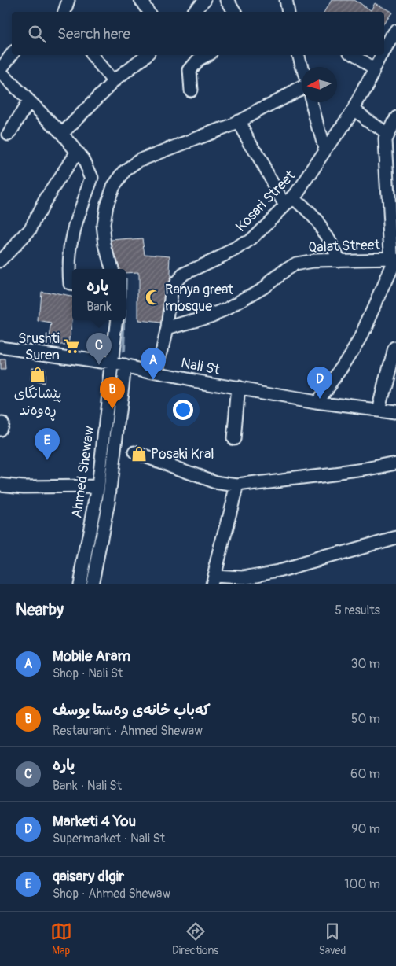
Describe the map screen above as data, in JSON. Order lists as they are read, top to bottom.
{
  "streets": {
    "street": [
      "Kosari Street",
      "Qalat Street",
      "Nali St",
      "Ahmed Shewaw"
    ]
  },
  "crossings": [
    ["Kosari Street", "Qalat Street"],
    ["Nali St", "Ahmed Shewaw"]
  ],
  "places": {
    "mosque": ["Ranya great mosque"],
    "supermarket": ["Srushti Suren"],
    "shop": ["پێشانگای ڕه‌وه‌ند", "Posaki Kral"]
  },
  "north": "left",
  "page": {
    "search": "Search here",
    "popup": ["پاره", "Bank"],
    "pins": [
      "C",
      "A",
      "D",
      "B",
      "E"
    ],
    "heading": ["Nearby", "5 results"],
    "list": [
      {
        "mark": "A",
        "name": "Mobile Aram",
        "note": "Shop · Nali St",
        "value": "30 m"
      },
      {
        "mark": "B",
        "name": "کەباب خانەی وەستا یوسف",
        "note": "Restaurant · Ahmed Shewaw",
        "value": "50 m"
      },
      {
        "mark": "C",
        "name": "پاره",
        "note": "Bank · Nali St",
        "value": "60 m"
      },
      {
        "mark": "D",
        "name": "Marketi 4 You",
        "note": "Supermarket · Nali St",
        "value": "90 m"
      },
      {
        "mark": "E",
        "name": "qaisary dlgir",
        "note": "Shop · Ahmed Shewaw",
        "value": "100 m"
      }
    ],
    "nav": ["Map", "Directions", "Saved"]
  }
}
